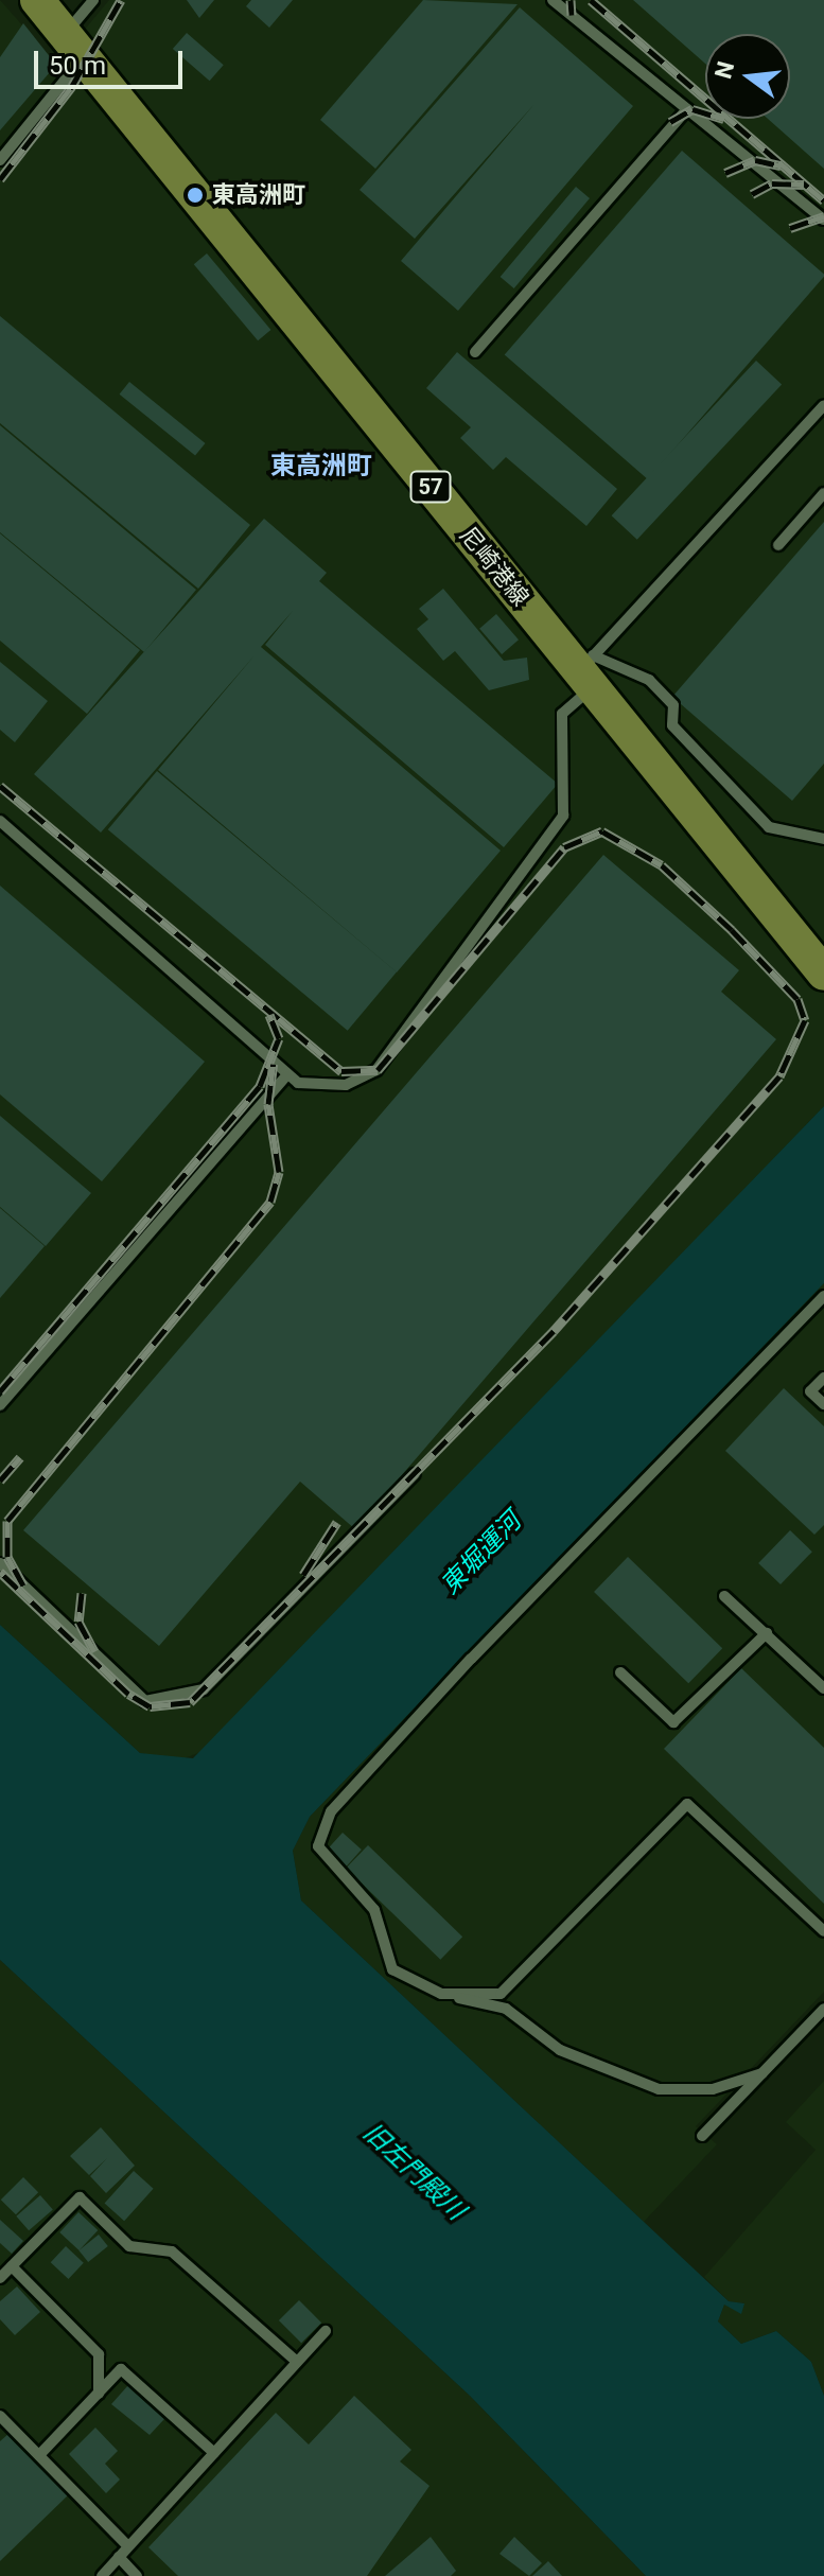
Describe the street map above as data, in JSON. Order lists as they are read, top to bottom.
{
  "streets": {
    "main road": ["57", "尼崎港線"]
  },
  "districts": ["東高洲町"],
  "water": ["東堀運河", "旧左門殿川"],
  "places": ["東高洲町"],
  "scale_bar": "50 m",
  "north": "left"
}
